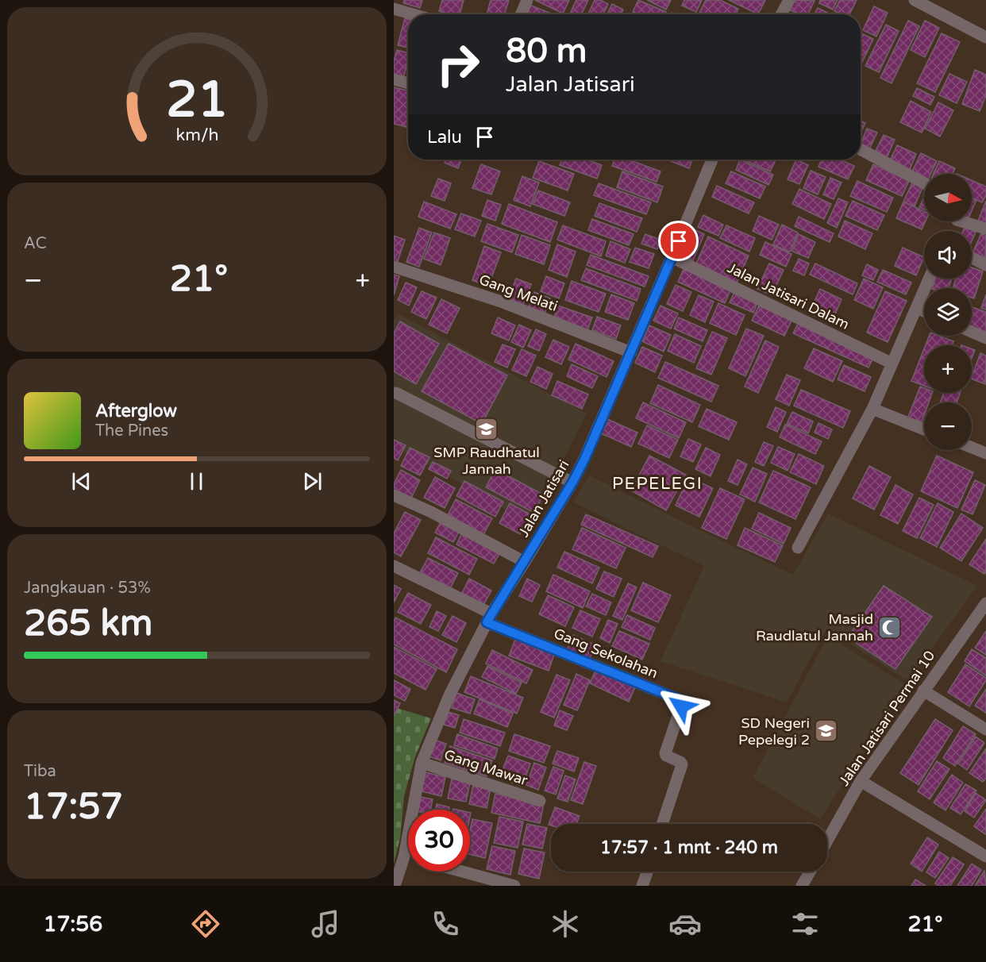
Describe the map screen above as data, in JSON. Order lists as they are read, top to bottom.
{
  "streets": {
    "street": [
      "Gang Melati",
      "Jalan Jatisari Dalam",
      "Jalan Jatisari",
      "Gang Sekolahan",
      "Jalan Jatisari Permai 10",
      "Gang Mawar"
    ]
  },
  "crossings": [
    ["Gang Melati", "Jalan Jatisari"],
    ["Jalan Jatisari Dalam", "Jalan Jatisari"],
    ["Jalan Jatisari", "Gang Sekolahan"],
    ["Jalan Jatisari", "Gang Mawar"]
  ],
  "districts": ["PEPELEGI"],
  "places": {
    "school or university": ["SMP Raudhatul Jannah", "SD Negeri Pepelegi 2"],
    "mosque": ["Masjid Raudlatul Jannah"]
  },
  "north": "right",
  "page": {
    "turn": ["80 m", "Jalan Jatisari"],
    "then": "Lalu",
    "map_buttons": ["+", "−"],
    "tile": [
      "AC",
      ["Jangkauan · 53%", "265 km"],
      ["Tiba", "17:57"]
    ],
    "heat": ["−", "21°", "+"],
    "song": ["Afterglow", "The Pines"],
    "limit": "30",
    "trip": "17:57 · 1 mnt · 240 m",
    "tabs": ["17:56", "21°"],
    "gauge": ["21", "km/h"]
  }
}
